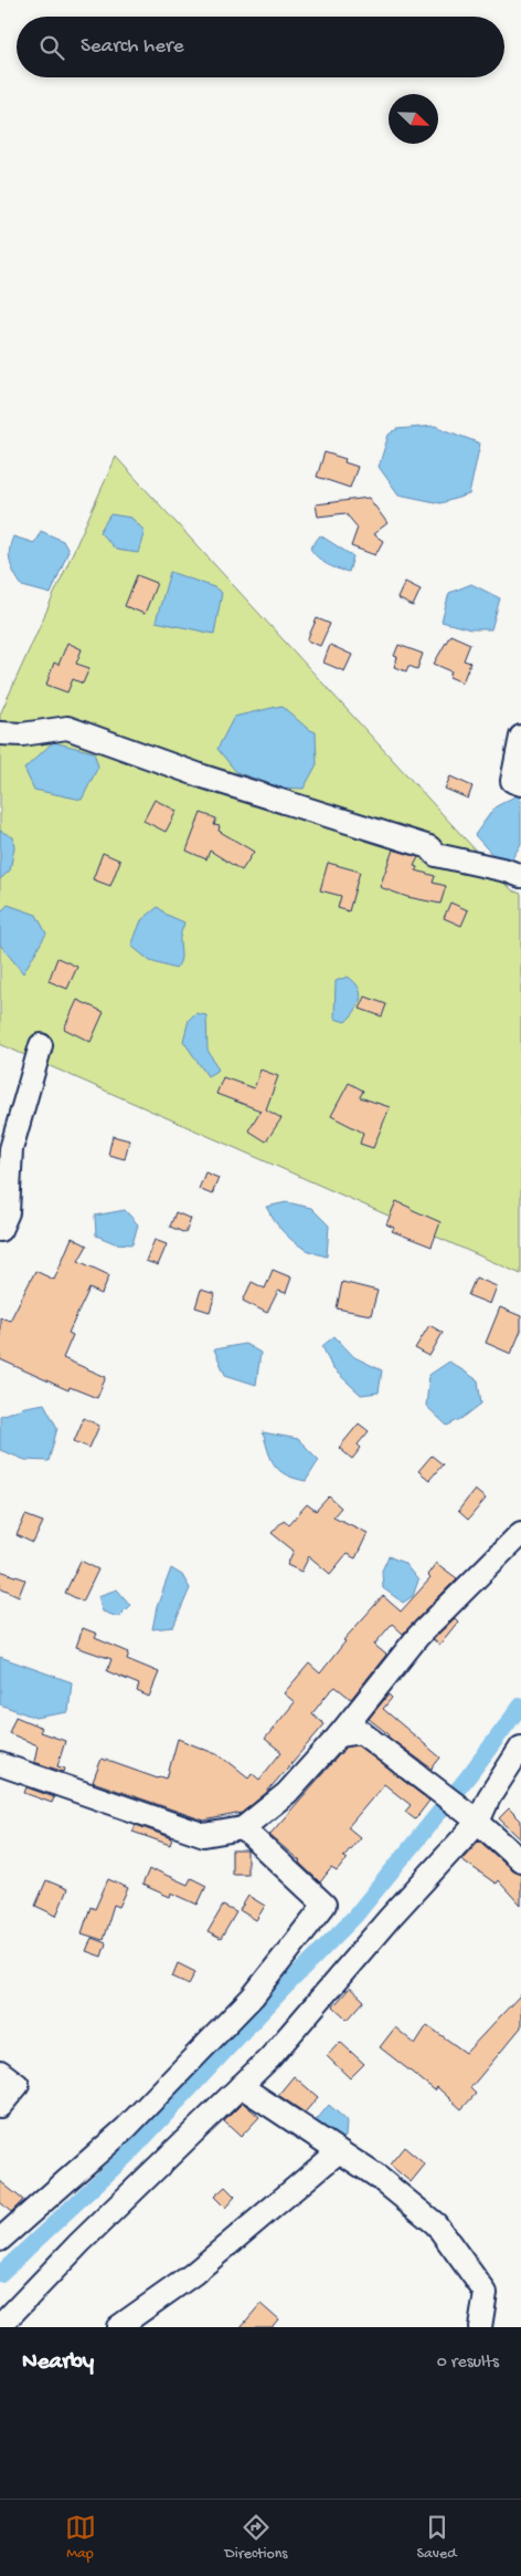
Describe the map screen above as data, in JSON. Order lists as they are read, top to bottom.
{
  "north": "bottom right",
  "page": {
    "search": "Search here",
    "heading": ["Nearby", "0 results"],
    "nav": ["Map", "Directions", "Saved"]
  }
}
